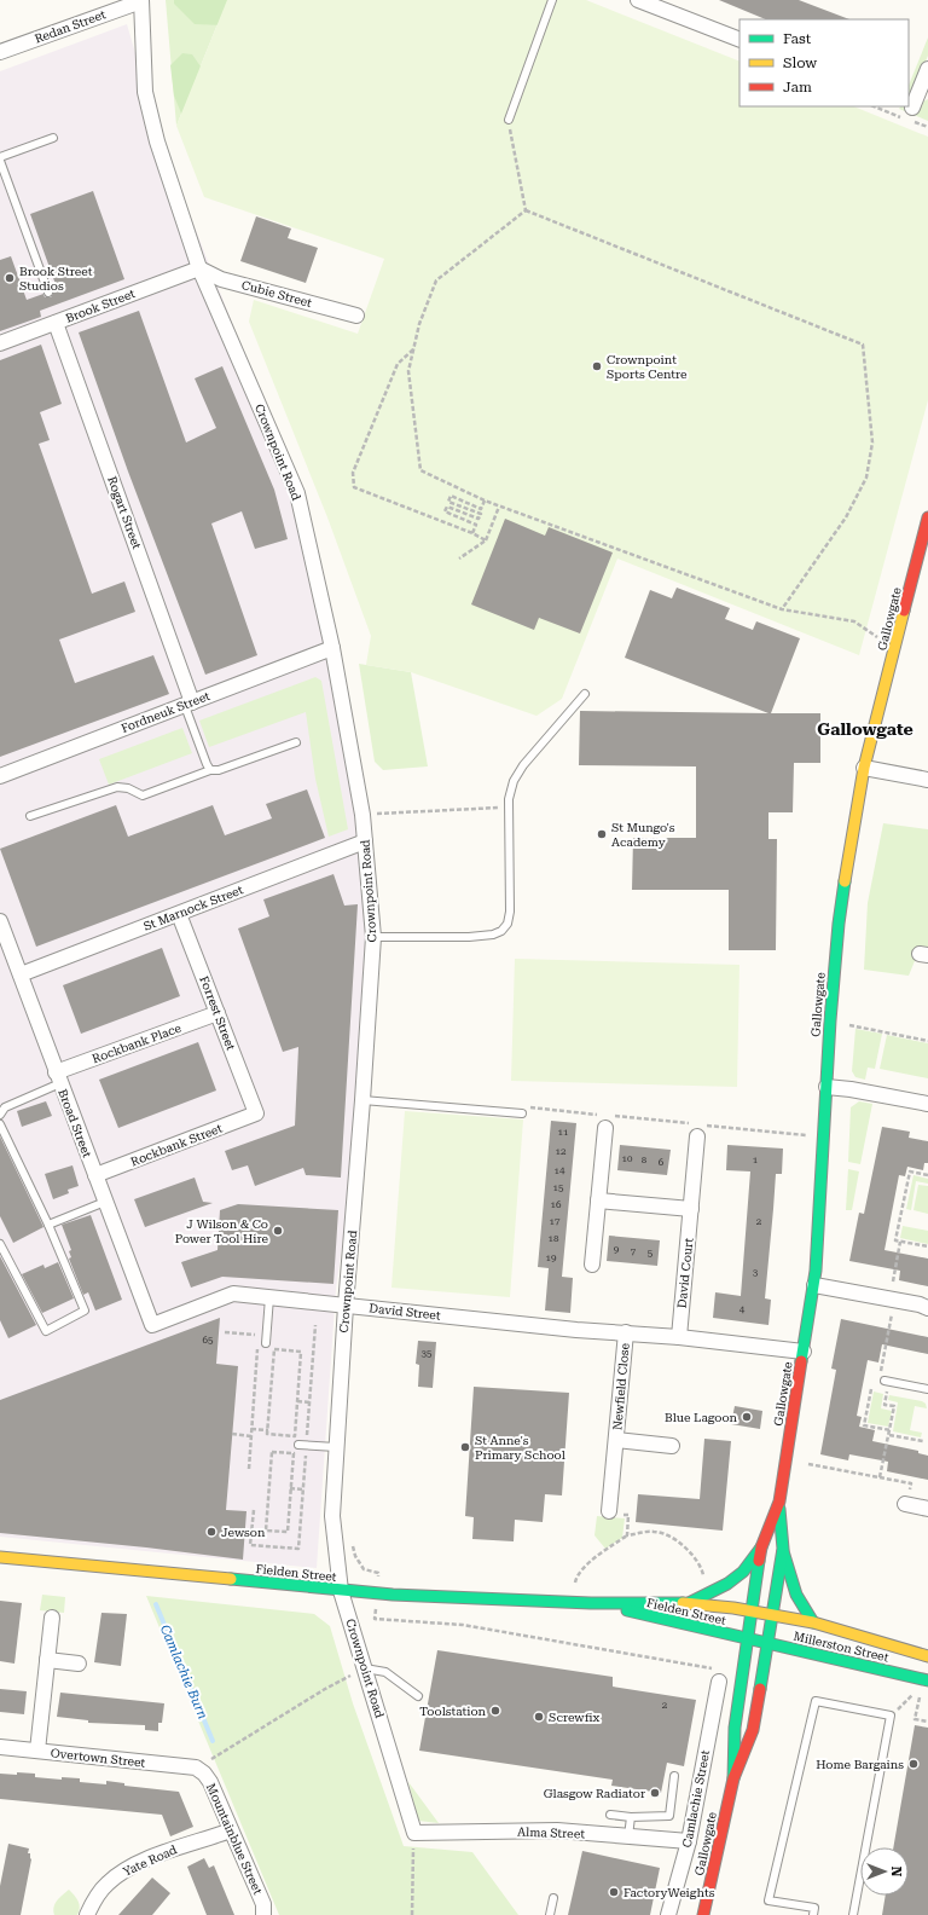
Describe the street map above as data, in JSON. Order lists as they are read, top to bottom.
{
  "streets": {
    "main road": ["Gallowgate", "Fielden Street", "Millerston Street"],
    "street": [
      "Redan Street",
      "Cubie Street",
      "Brook Street",
      "Crownpoint Road",
      "Rogart Street",
      "Fordneuk Street",
      "St Marnock Street",
      "Forrest Street",
      "Rockbank Place",
      "Broad Street",
      "Rockbank Street",
      "David Court",
      "David Street",
      "Newfield Close",
      "Overtown Street",
      "Camlachie Street",
      "Alma Street",
      "Mountainblue Street",
      "Yate Road"
    ]
  },
  "crossings": [
    ["Redan Street", "Crownpoint Road"],
    ["Cubie Street", "Brook Street"],
    ["Cubie Street", "Crownpoint Road"],
    ["Brook Street", "Crownpoint Road"],
    ["Brook Street", "Rogart Street"],
    ["Crownpoint Road", "Fordneuk Street"],
    ["Crownpoint Road", "St Marnock Street"],
    ["Crownpoint Road", "David Street"],
    ["Crownpoint Road", "Fielden Street"],
    ["Crownpoint Road", "Alma Street"],
    ["Rogart Street", "Fordneuk Street"],
    ["Gallowgate", "Fielden Street"],
    ["Gallowgate", "Millerston Street"],
    ["St Marnock Street", "Forrest Street"],
    ["St Marnock Street", "Broad Street"],
    ["Forrest Street", "Rockbank Place"],
    ["Forrest Street", "Rockbank Street"],
    ["Rockbank Place", "Broad Street"],
    ["Broad Street", "Rockbank Street"],
    ["Broad Street", "David Street"],
    ["David Street", "Newfield Close"],
    ["Fielden Street", "Millerston Street"],
    ["Overtown Street", "Mountainblue Street"],
    ["Camlachie Street", "Alma Street"],
    ["Mountainblue Street", "Yate Road"]
  ],
  "districts": ["Gallowgate"],
  "water": ["Camlachie Burn"],
  "places": [
    "Brook Street Studios",
    "Crownpoint Sports Centre",
    "St Mungo's Academy",
    "J Wilson & Co Power Tool Hire",
    "Blue Lagoon",
    "St Anne's Primary School",
    "Jewson",
    "Toolstation",
    "Screwfix",
    "Home Bargains",
    "Glasgow Radiator",
    "FactoryWeights"
  ],
  "house_numbers": [
    "11",
    "12",
    "10",
    "8",
    "1",
    "6",
    "14",
    "15",
    "16",
    "17",
    "2",
    "18",
    "9",
    "7",
    "5",
    "19",
    "3",
    "4",
    "65",
    "35",
    "2"
  ],
  "legend": ["Fast", "Slow", "Jam"],
  "north": "right"
}
